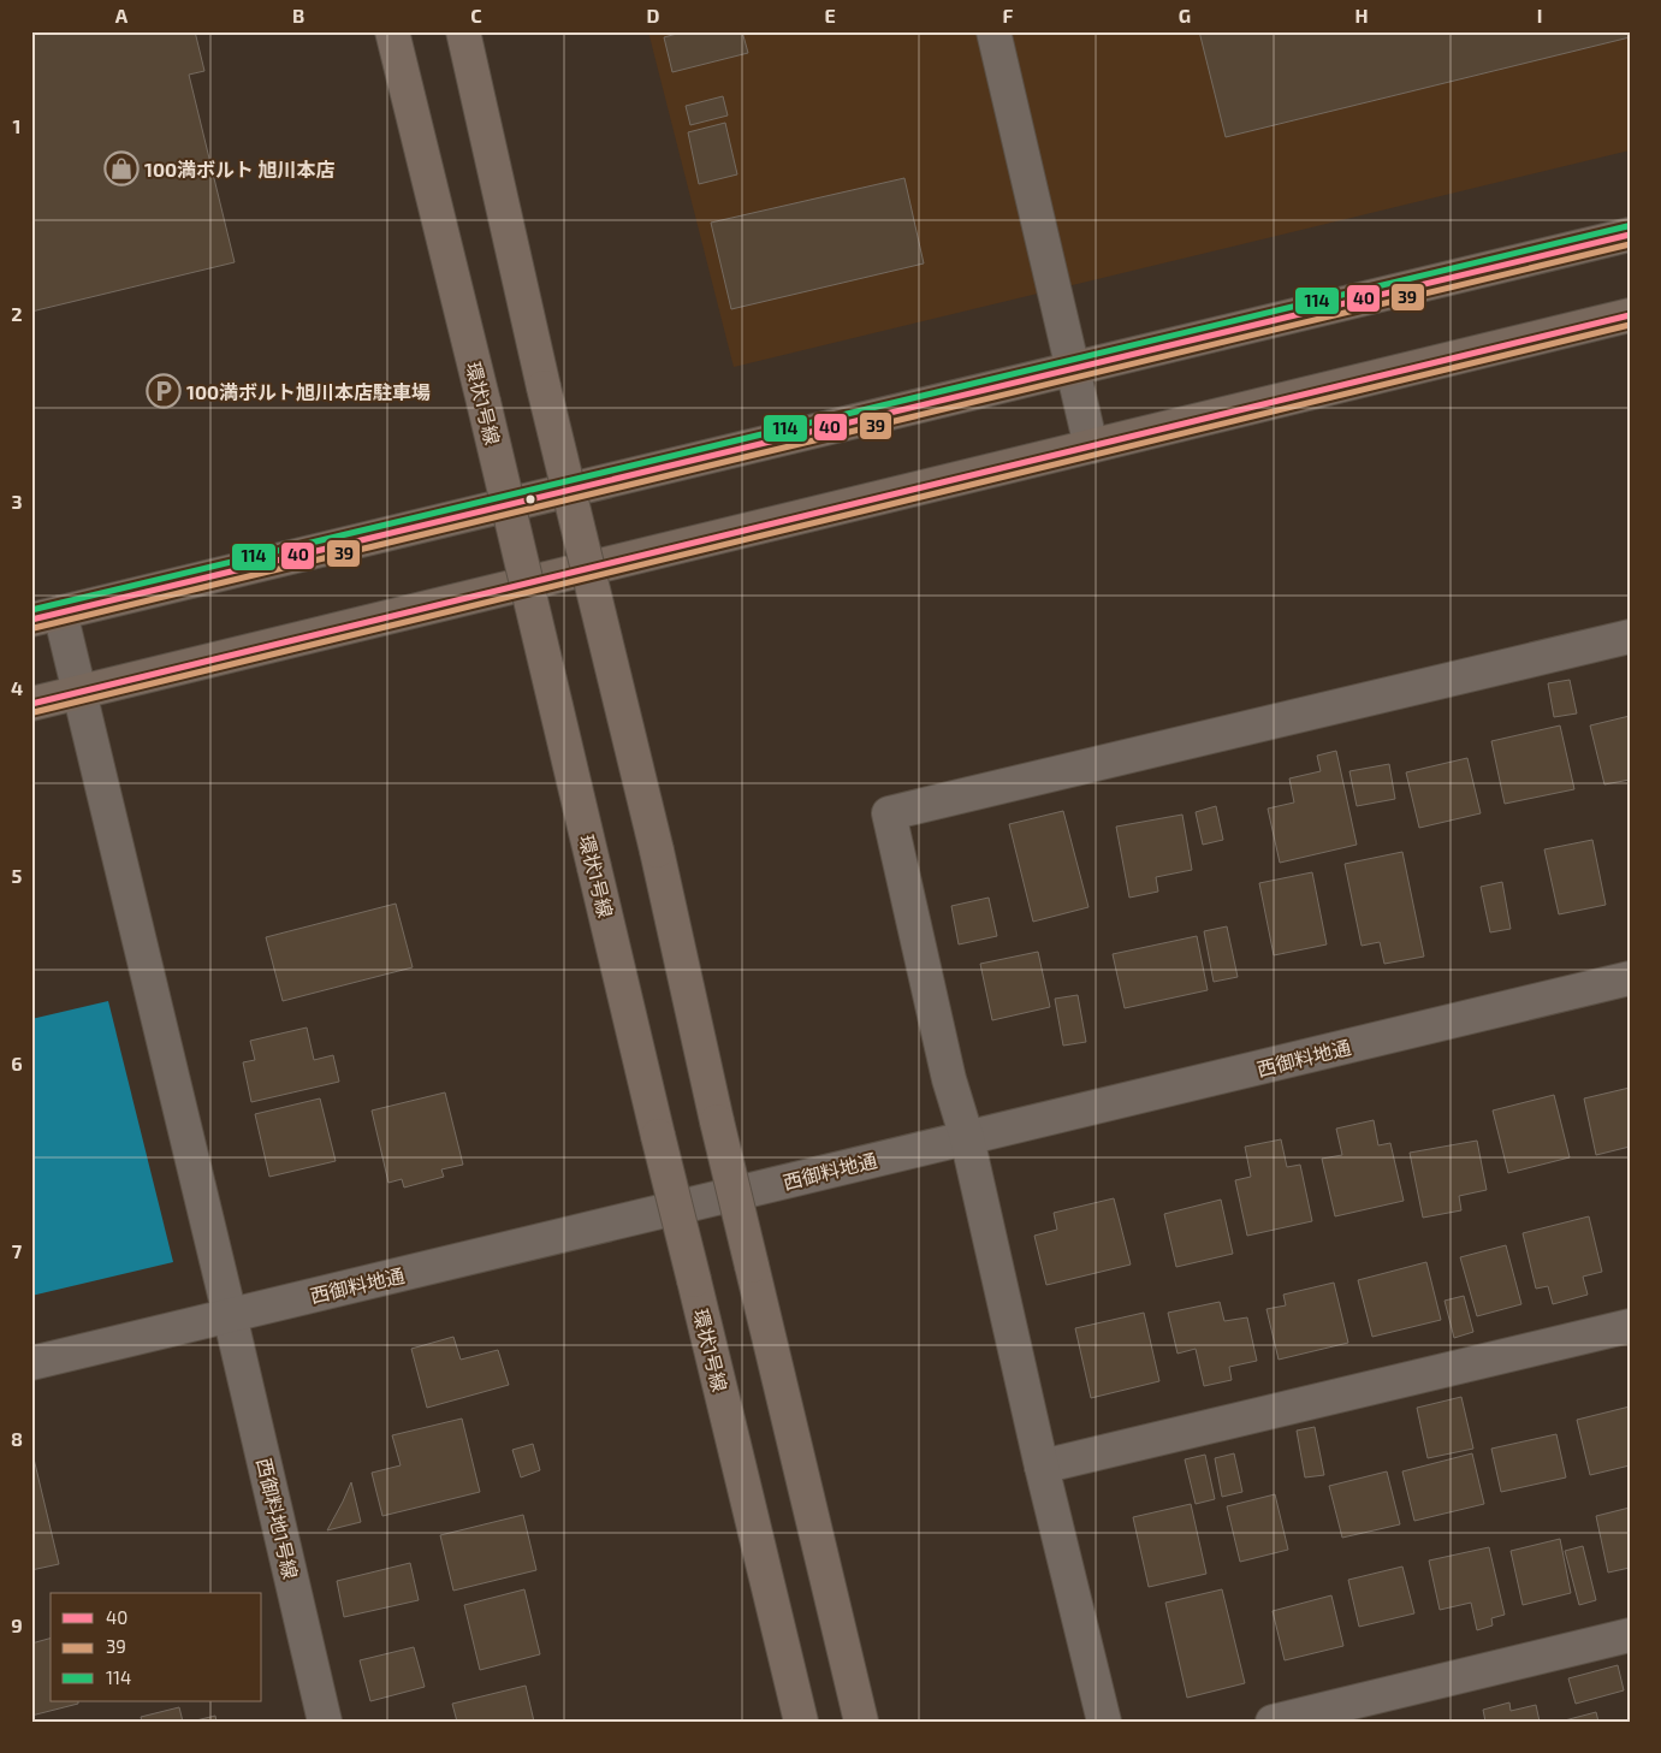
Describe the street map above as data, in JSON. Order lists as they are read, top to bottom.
{
  "streets": {
    "main road": ["環状1号線"],
    "street": ["西御料地通", "西御料地1号線"]
  },
  "crossings": [
    ["西御料地通", "西御料地1号線"]
  ],
  "places": {
    "shop": ["100満ボルト 旭川本店"],
    "parking": ["100満ボルト旭川本店駐車場"]
  },
  "lines": ["transit line 114", "transit line 40", "transit line 39"],
  "legend": ["40", "39", "114"],
  "grid": {
    "columns": [
      "A",
      "B",
      "C",
      "D",
      "E",
      "F",
      "G",
      "H",
      "I"
    ],
    "rows": [
      "1",
      "2",
      "3",
      "4",
      "5",
      "6",
      "7",
      "8",
      "9"
    ]
  }
}
